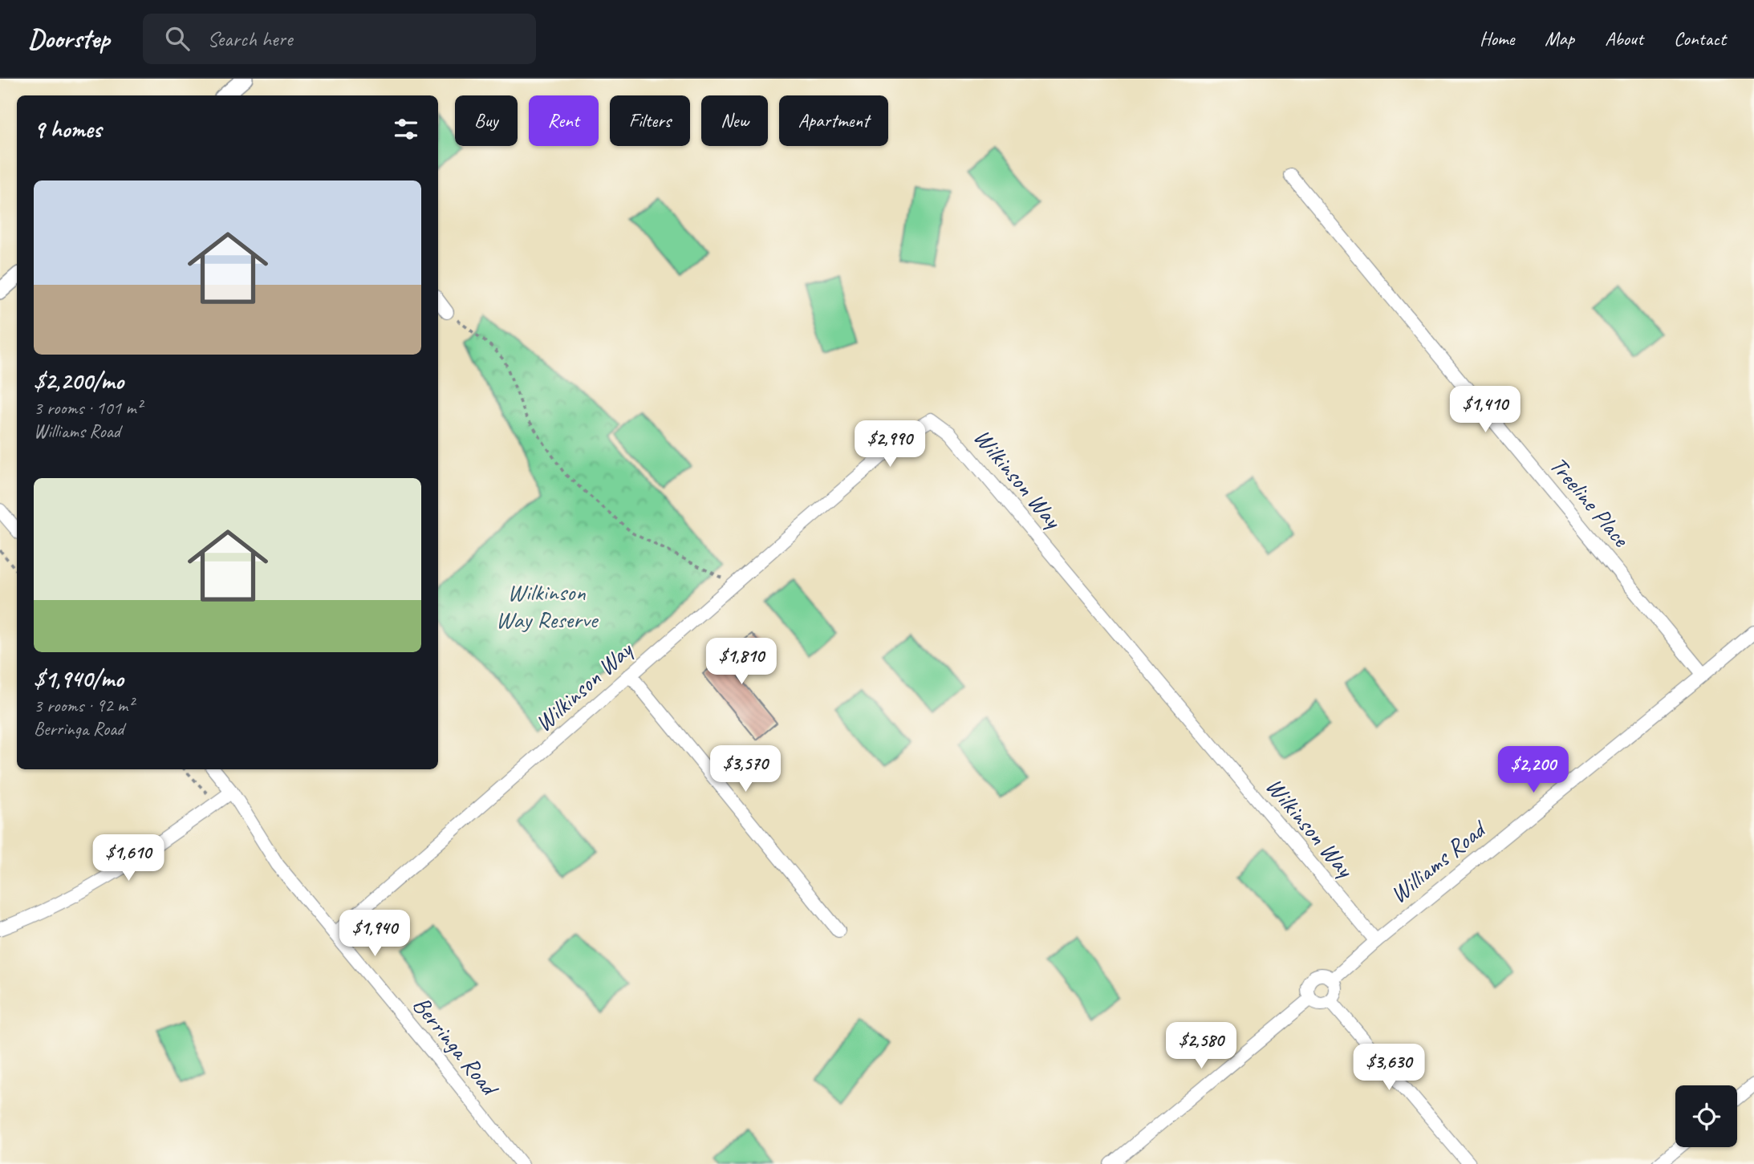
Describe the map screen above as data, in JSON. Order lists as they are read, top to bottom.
{
  "streets": {
    "street": [
      "Wilkinson Way",
      "Treeline Place",
      "Williams Road",
      "Berringa Road"
    ]
  },
  "crossings": [
    ["Wilkinson Way", "Williams Road"],
    ["Wilkinson Way", "Berringa Road"],
    ["Treeline Place", "Williams Road"]
  ],
  "parks": ["Wilkinson Way Reserve"],
  "page": {
    "header": "Doorstep",
    "search": "Search here",
    "nav": [
      "Home",
      "Map",
      "About",
      "Contact"
    ],
    "chip": [
      "Buy",
      "Rent",
      "Filters",
      "New",
      "Apartment"
    ],
    "heading": "9 homes",
    "list": [
      {
        "name": "$2,200/mo",
        "note": "3 rooms · 101 m² · Williams Road"
      },
      {
        "name": "$1,940/mo",
        "note": "3 rooms · 92 m² · Berringa Road"
      }
    ],
    "price": [
      "$1,410",
      "$2,990",
      "$1,810",
      "$3,570",
      "$2,200",
      "$1,610",
      "$1,940",
      "$2,580",
      "$3,630"
    ]
  }
}
